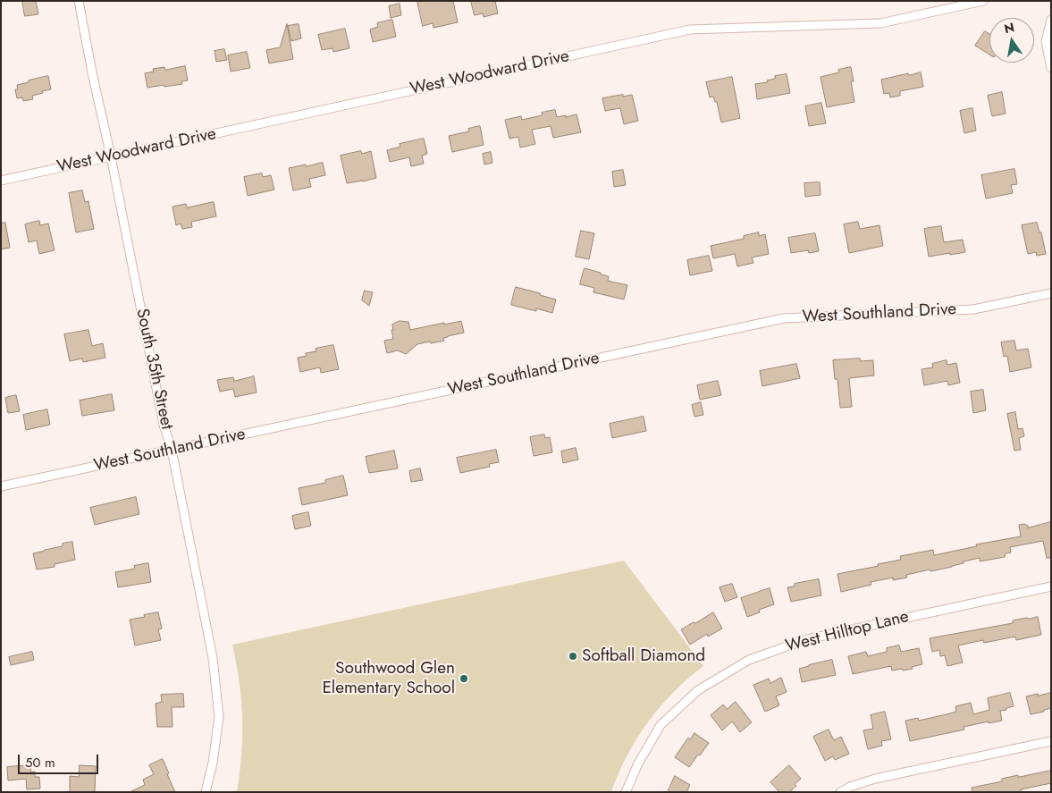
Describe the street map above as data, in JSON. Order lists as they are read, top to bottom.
{
  "streets": {
    "street": [
      "West Woodward Drive",
      "West Southland Drive",
      "South 35th Street",
      "West Hilltop Lane"
    ]
  },
  "crossings": [
    ["West Woodward Drive", "South 35th Street"],
    ["West Southland Drive", "South 35th Street"]
  ],
  "places": ["Softball Diamond", "Southwood Glen Elementary School"],
  "scale_bar": "50 m",
  "north": "top"
}
